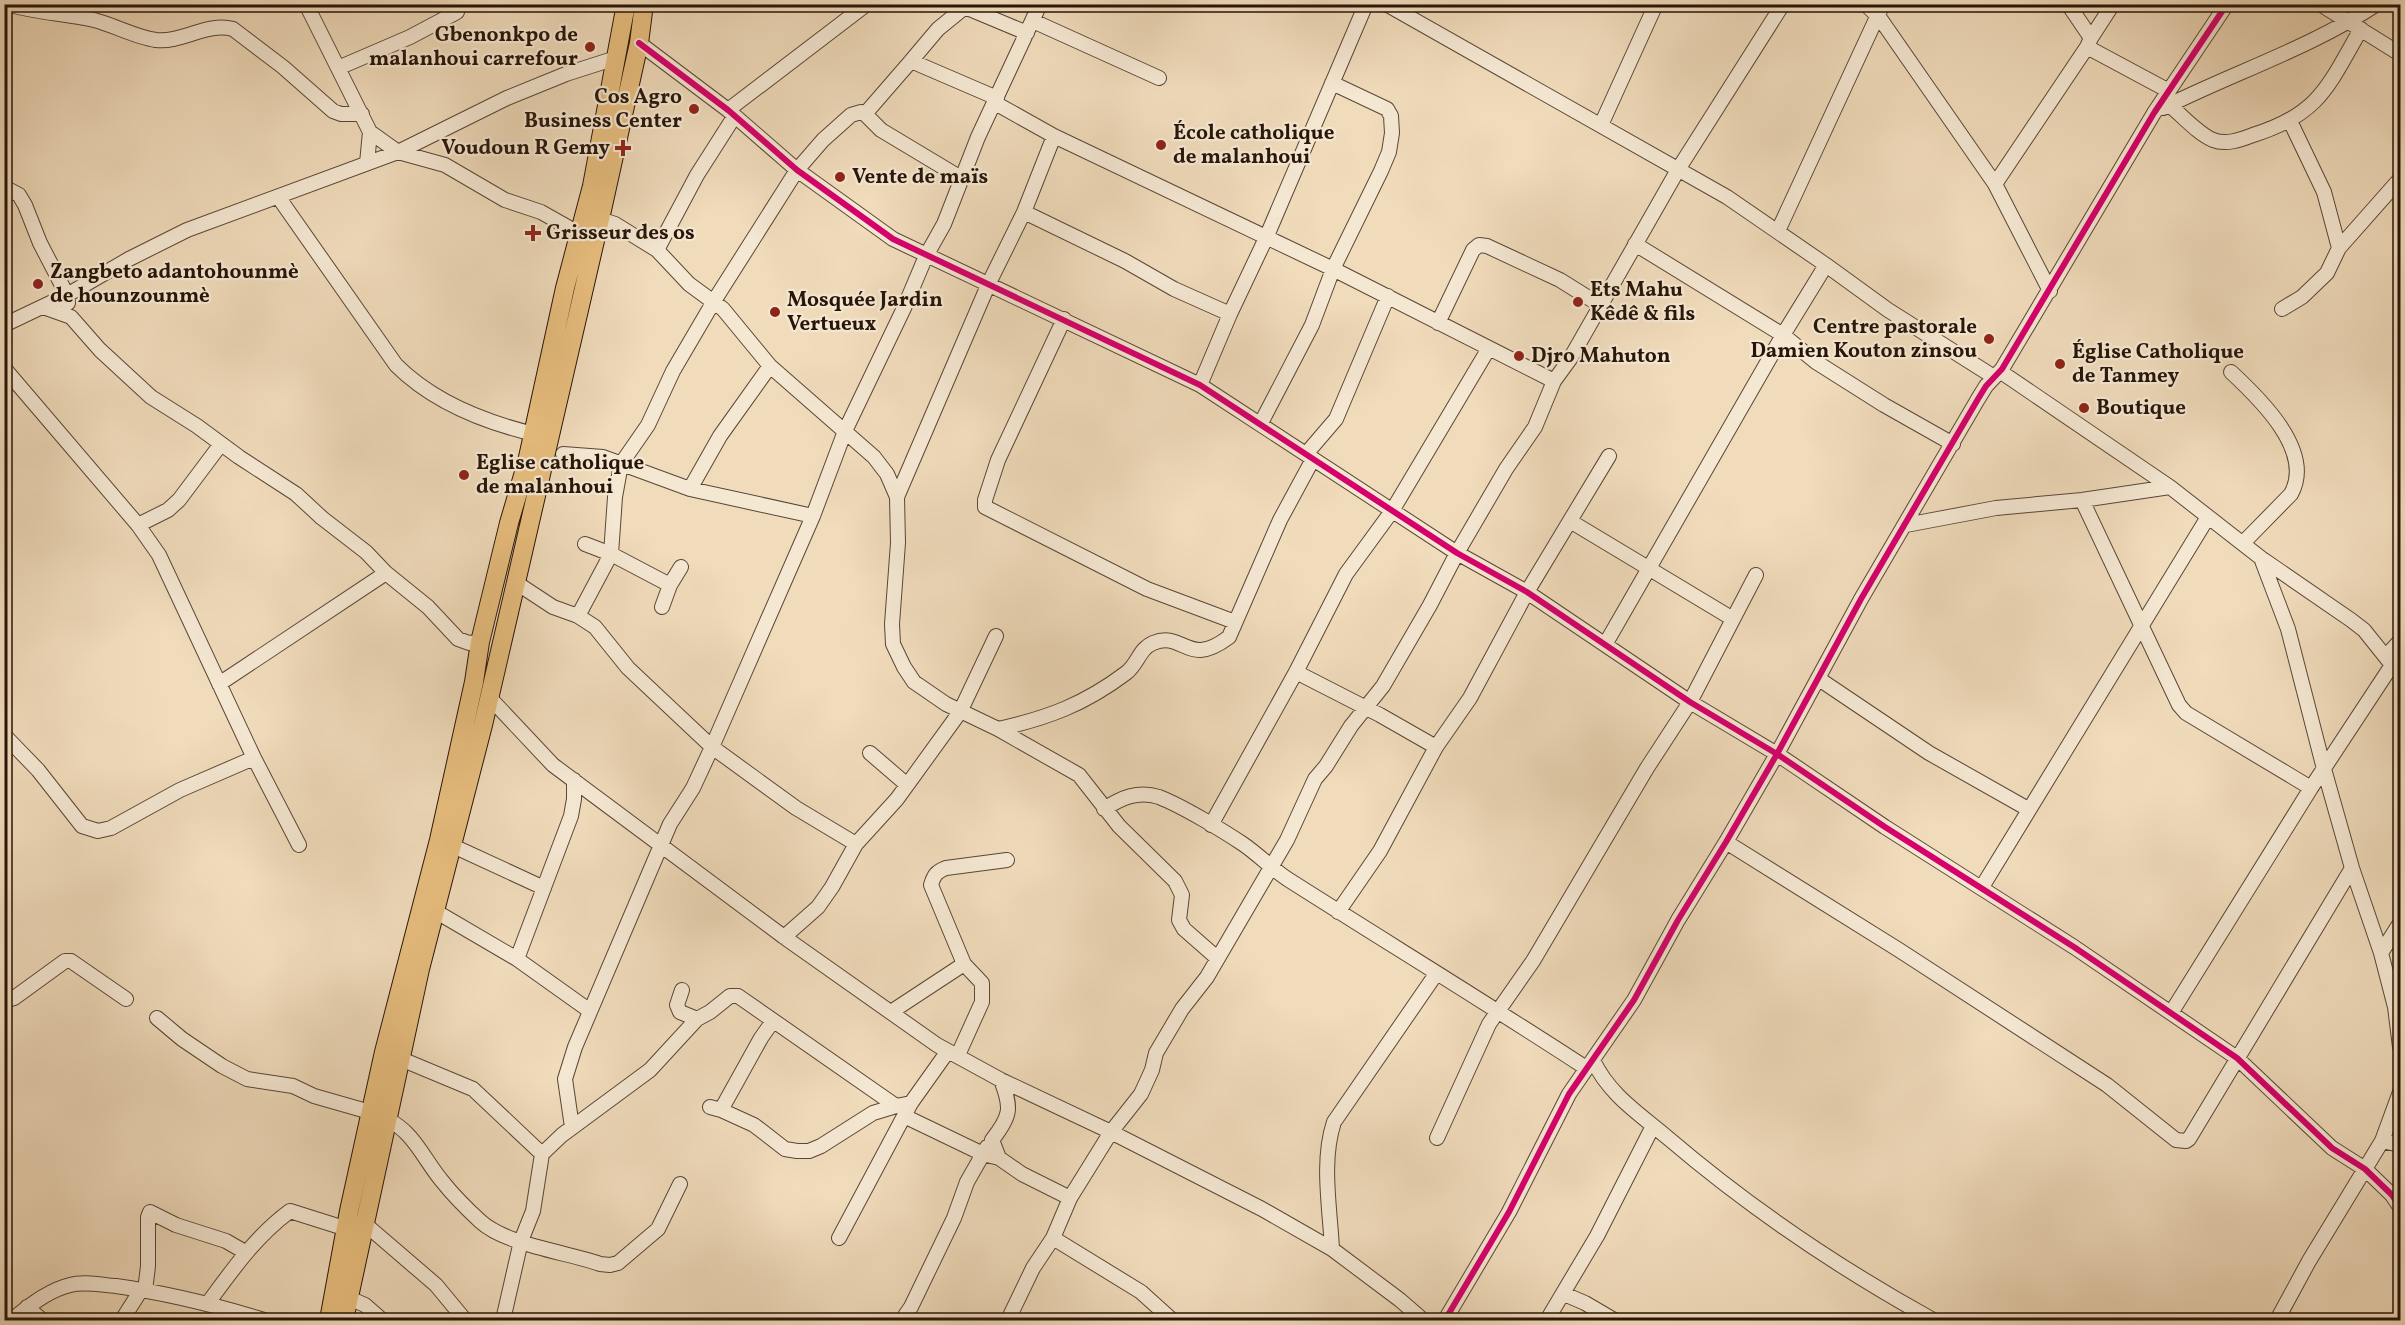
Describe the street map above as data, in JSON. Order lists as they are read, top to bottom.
{
  "places": {
    "other": [
      "Gbenonkpo de malanhoui carrefour",
      "Cos Agro Business Center",
      "École catholique de malanhoui",
      "Vente de maïs",
      "Zangbeto adantohounmè de hounzounmè",
      "Ets Mahu Kêdê & fils",
      "Mosquée Jardin Vertueux",
      "Centre pastorale Damien Kouton zinsou",
      "Djro Mahuton",
      "Église Catholique de Tanmey",
      "Boutique",
      "Eglise catholique de malanhoui"
    ],
    "health": ["Voudoun R Gemy", "Grisseur des os"]
  }
}
